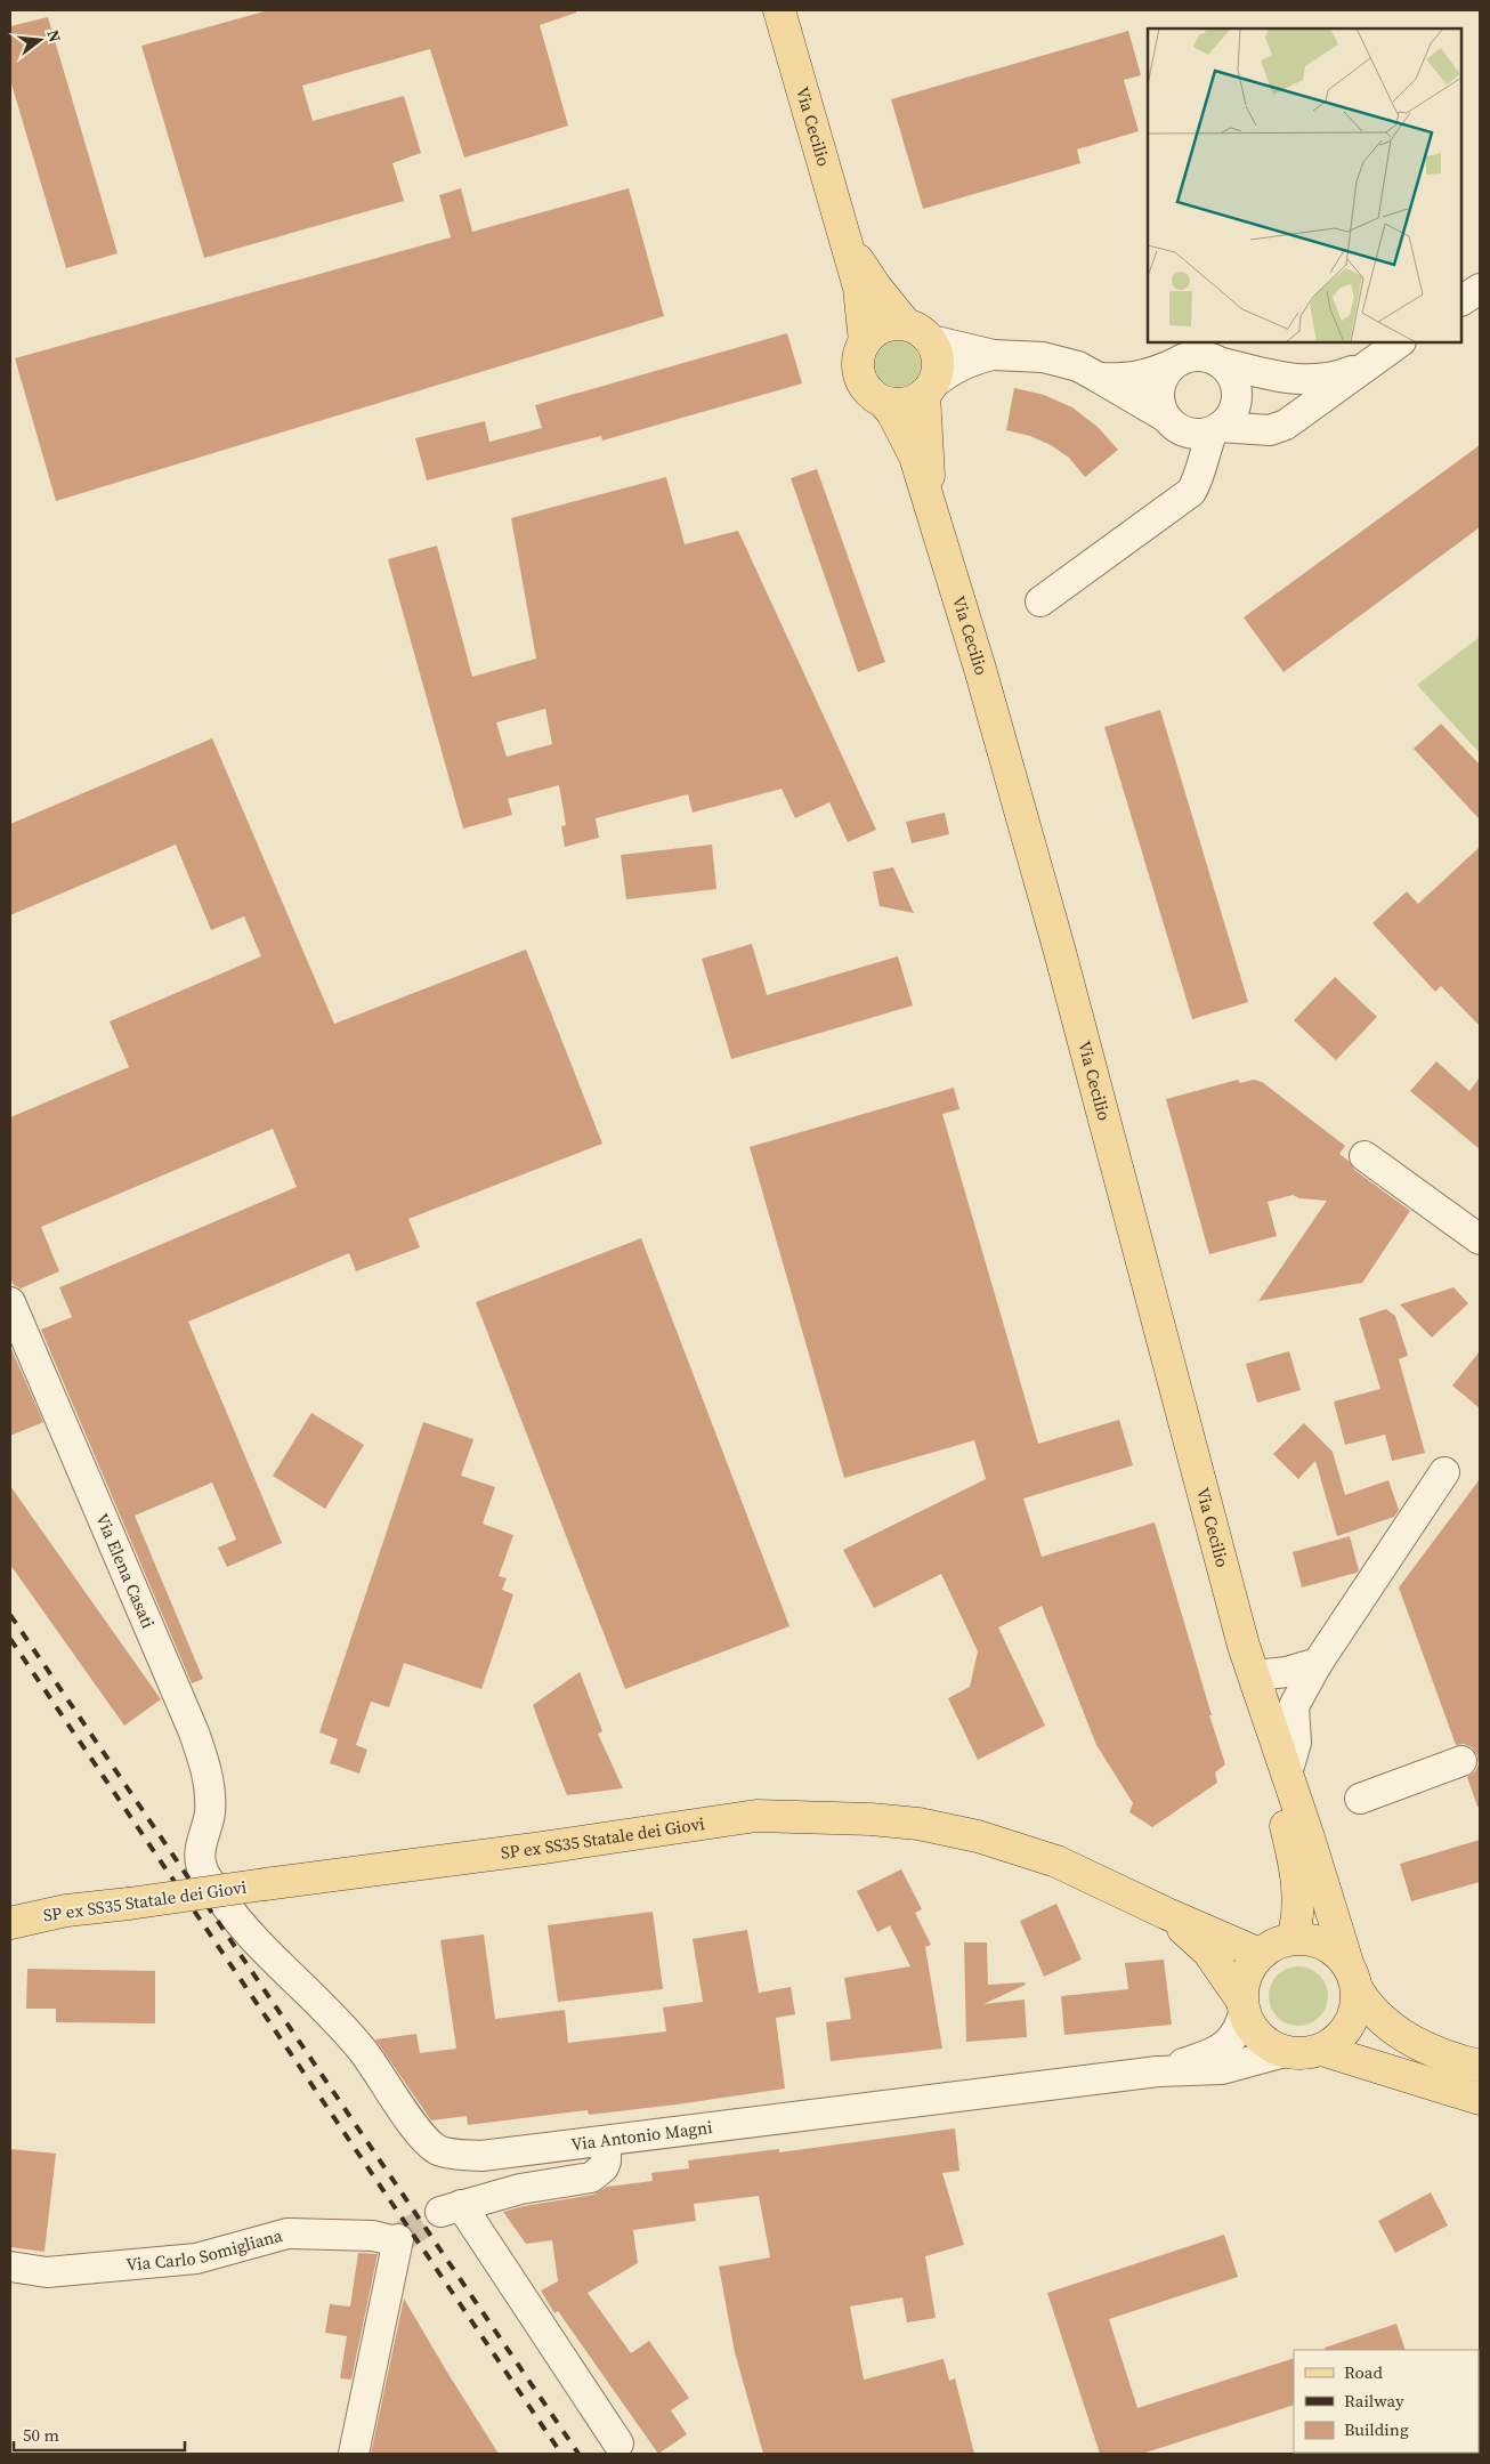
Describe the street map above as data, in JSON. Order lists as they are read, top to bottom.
{
  "streets": {
    "main road": ["Via Cecilio", "SP ex SS35 Statale dei Giovi"],
    "street": ["Via Elena Casati", "Via Antonio Magni", "Via Carlo Somigliana"]
  },
  "crossings": [
    ["Via Cecilio", "SP ex SS35 Statale dei Giovi"],
    ["Via Elena Casati", "Via Antonio Magni"]
  ],
  "legend": ["Road", "Railway", "Building"],
  "scale_bar": "50 m",
  "north": "right"
}
